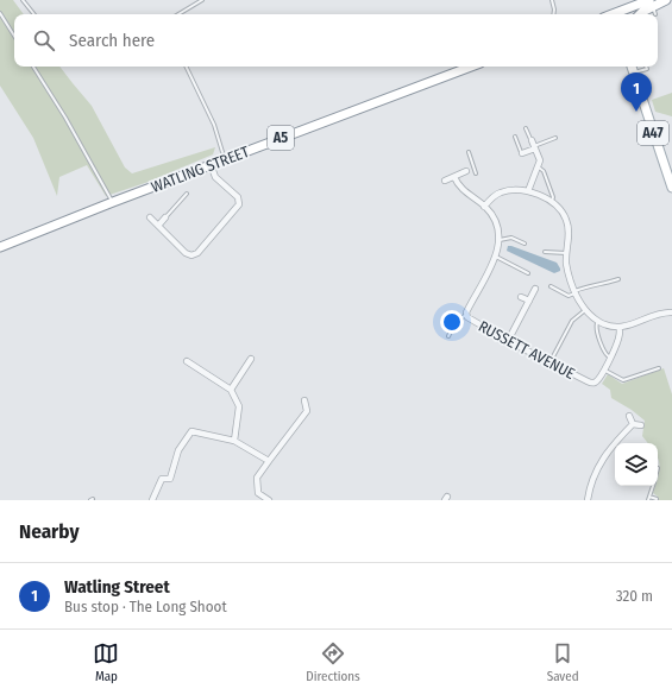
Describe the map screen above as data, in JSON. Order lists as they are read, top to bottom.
{
  "streets": {
    "main road": ["A47", "A5", "WATLING STREET"],
    "street": ["RUSSETT AVENUE"]
  },
  "page": {
    "search": "Search here",
    "pins": "1",
    "heading": "Nearby",
    "list": [
      {
        "mark": "1",
        "name": "Watling Street",
        "note": "Bus stop · The Long Shoot",
        "value": "320 m"
      }
    ],
    "nav": ["Map", "Directions", "Saved"]
  }
}
